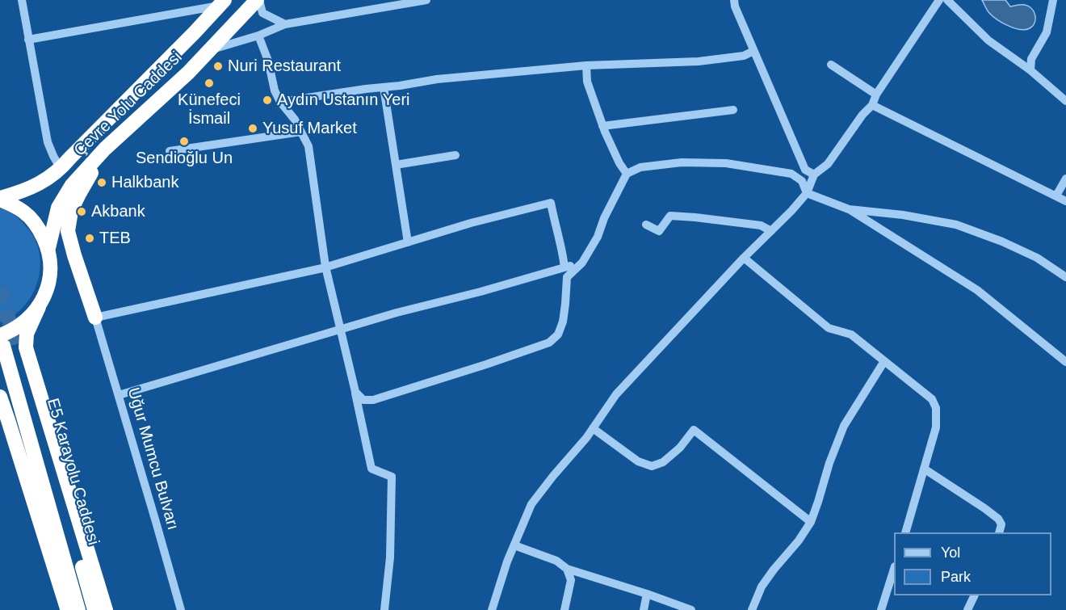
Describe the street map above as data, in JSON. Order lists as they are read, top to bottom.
{
  "streets": {
    "highway": ["Çevre Yolu Caddesi", "E5 Karayolu Caddesi"],
    "street": ["Uğur Mumcu Bulvarı"]
  },
  "places": [
    "Nuri Restaurant",
    "Künefeci İsmail",
    "Aydın Ustanın Yeri",
    "Yusuf Market",
    "Sendioğlu Un",
    "Halkbank",
    "Akbank",
    "TEB"
  ],
  "legend": ["Yol", "Park"]
}
